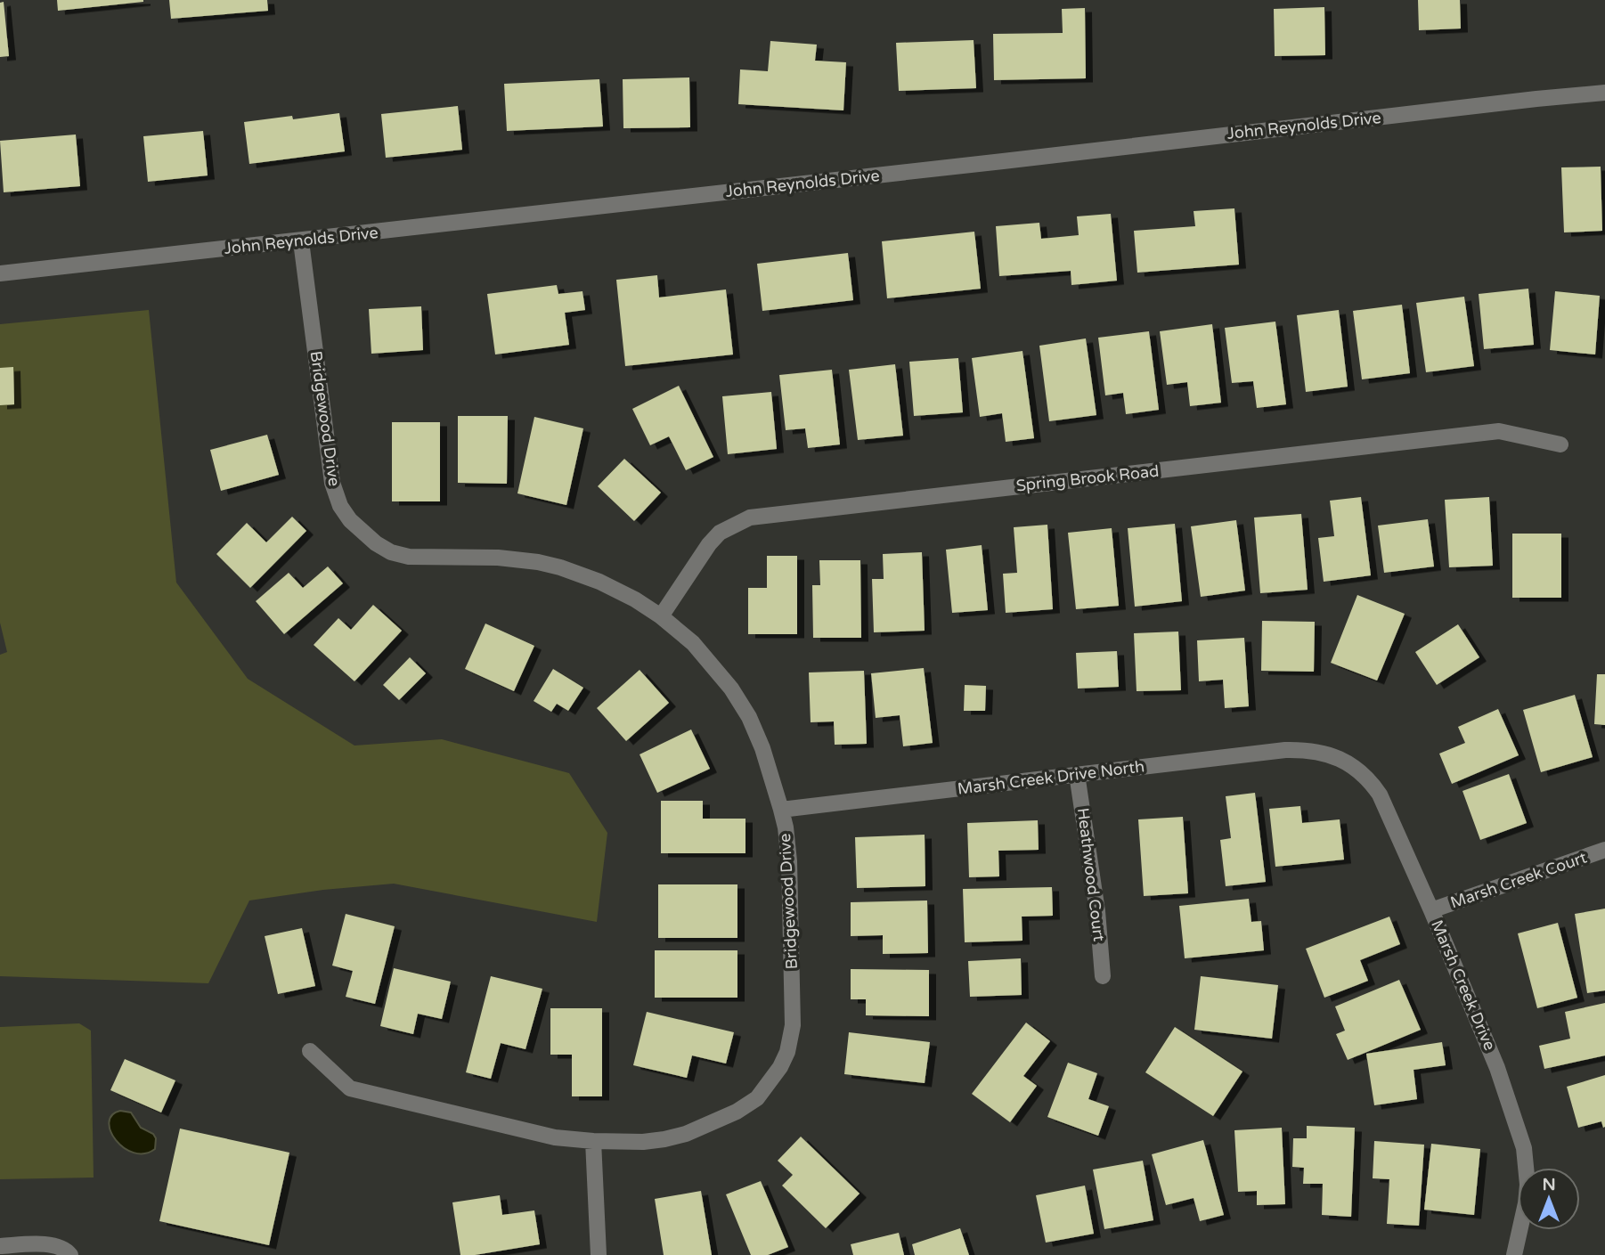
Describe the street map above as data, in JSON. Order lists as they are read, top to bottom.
{
  "streets": {
    "street": [
      "John Reynolds Drive",
      "Bridgewood Drive",
      "Spring Brook Road",
      "Marsh Creek Drive North",
      "Heathwood Court",
      "Marsh Creek Court",
      "Marsh Creek Drive"
    ]
  },
  "crossings": [
    ["John Reynolds Drive", "Bridgewood Drive"],
    ["Bridgewood Drive", "Spring Brook Road"],
    ["Bridgewood Drive", "Marsh Creek Drive North"],
    ["Marsh Creek Drive North", "Heathwood Court"],
    ["Marsh Creek Drive North", "Marsh Creek Drive"],
    ["Marsh Creek Court", "Marsh Creek Drive"]
  ],
  "north": "top"
}
